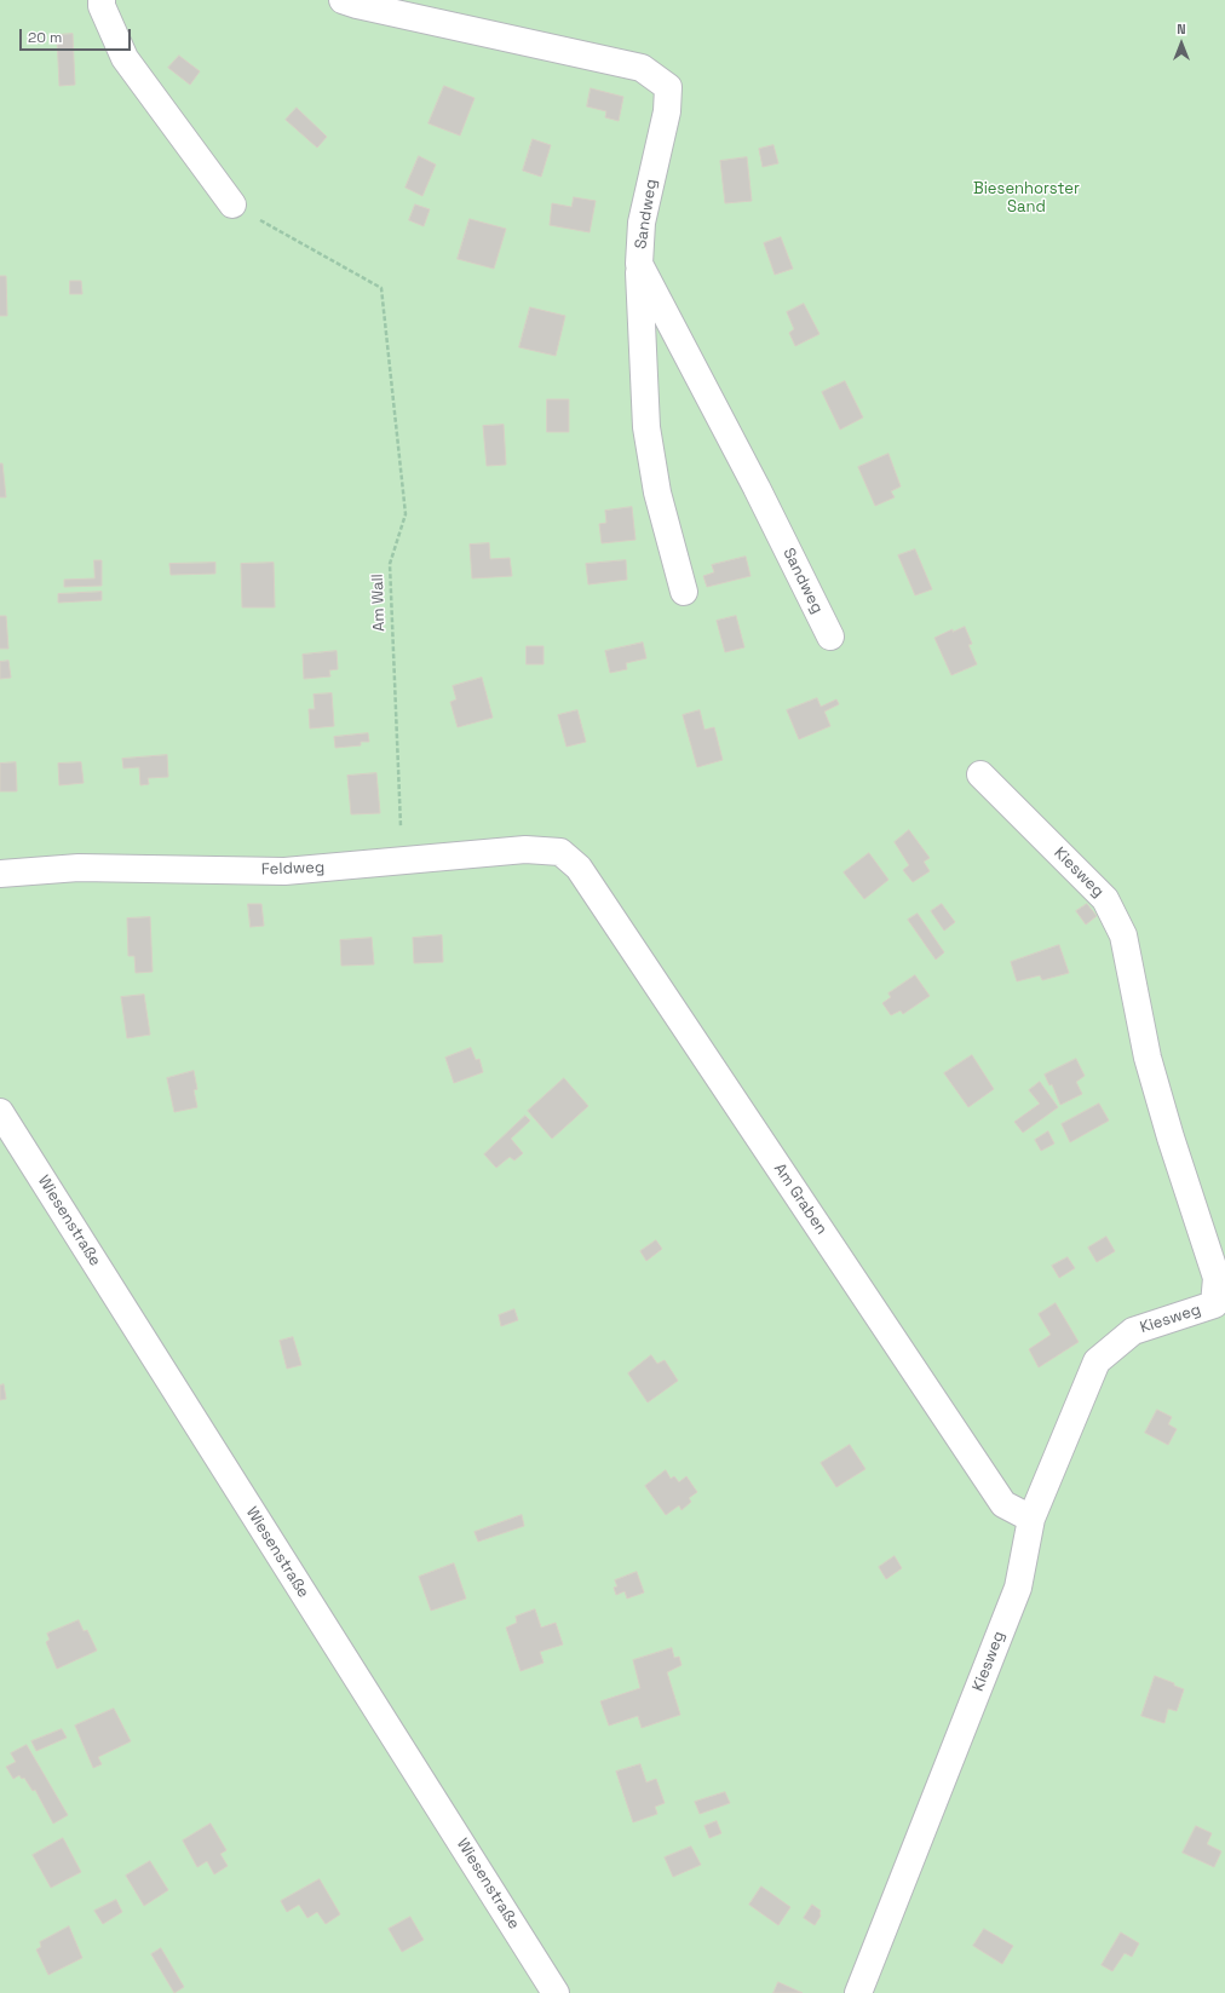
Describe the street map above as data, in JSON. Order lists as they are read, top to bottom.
{
  "streets": {
    "lane": [
      "Sandweg",
      "Feldweg",
      "Kiesweg",
      "Am Graben",
      "Wiesenstraße"
    ],
    "path": ["Am Wall"]
  },
  "crossings": [
    ["Am Wall", "Feldweg"],
    ["Feldweg", "Am Graben"],
    ["Kiesweg", "Am Graben"]
  ],
  "parks": ["Biesenhorster Sand"],
  "scale_bar": "20 m",
  "north": "top"
}
